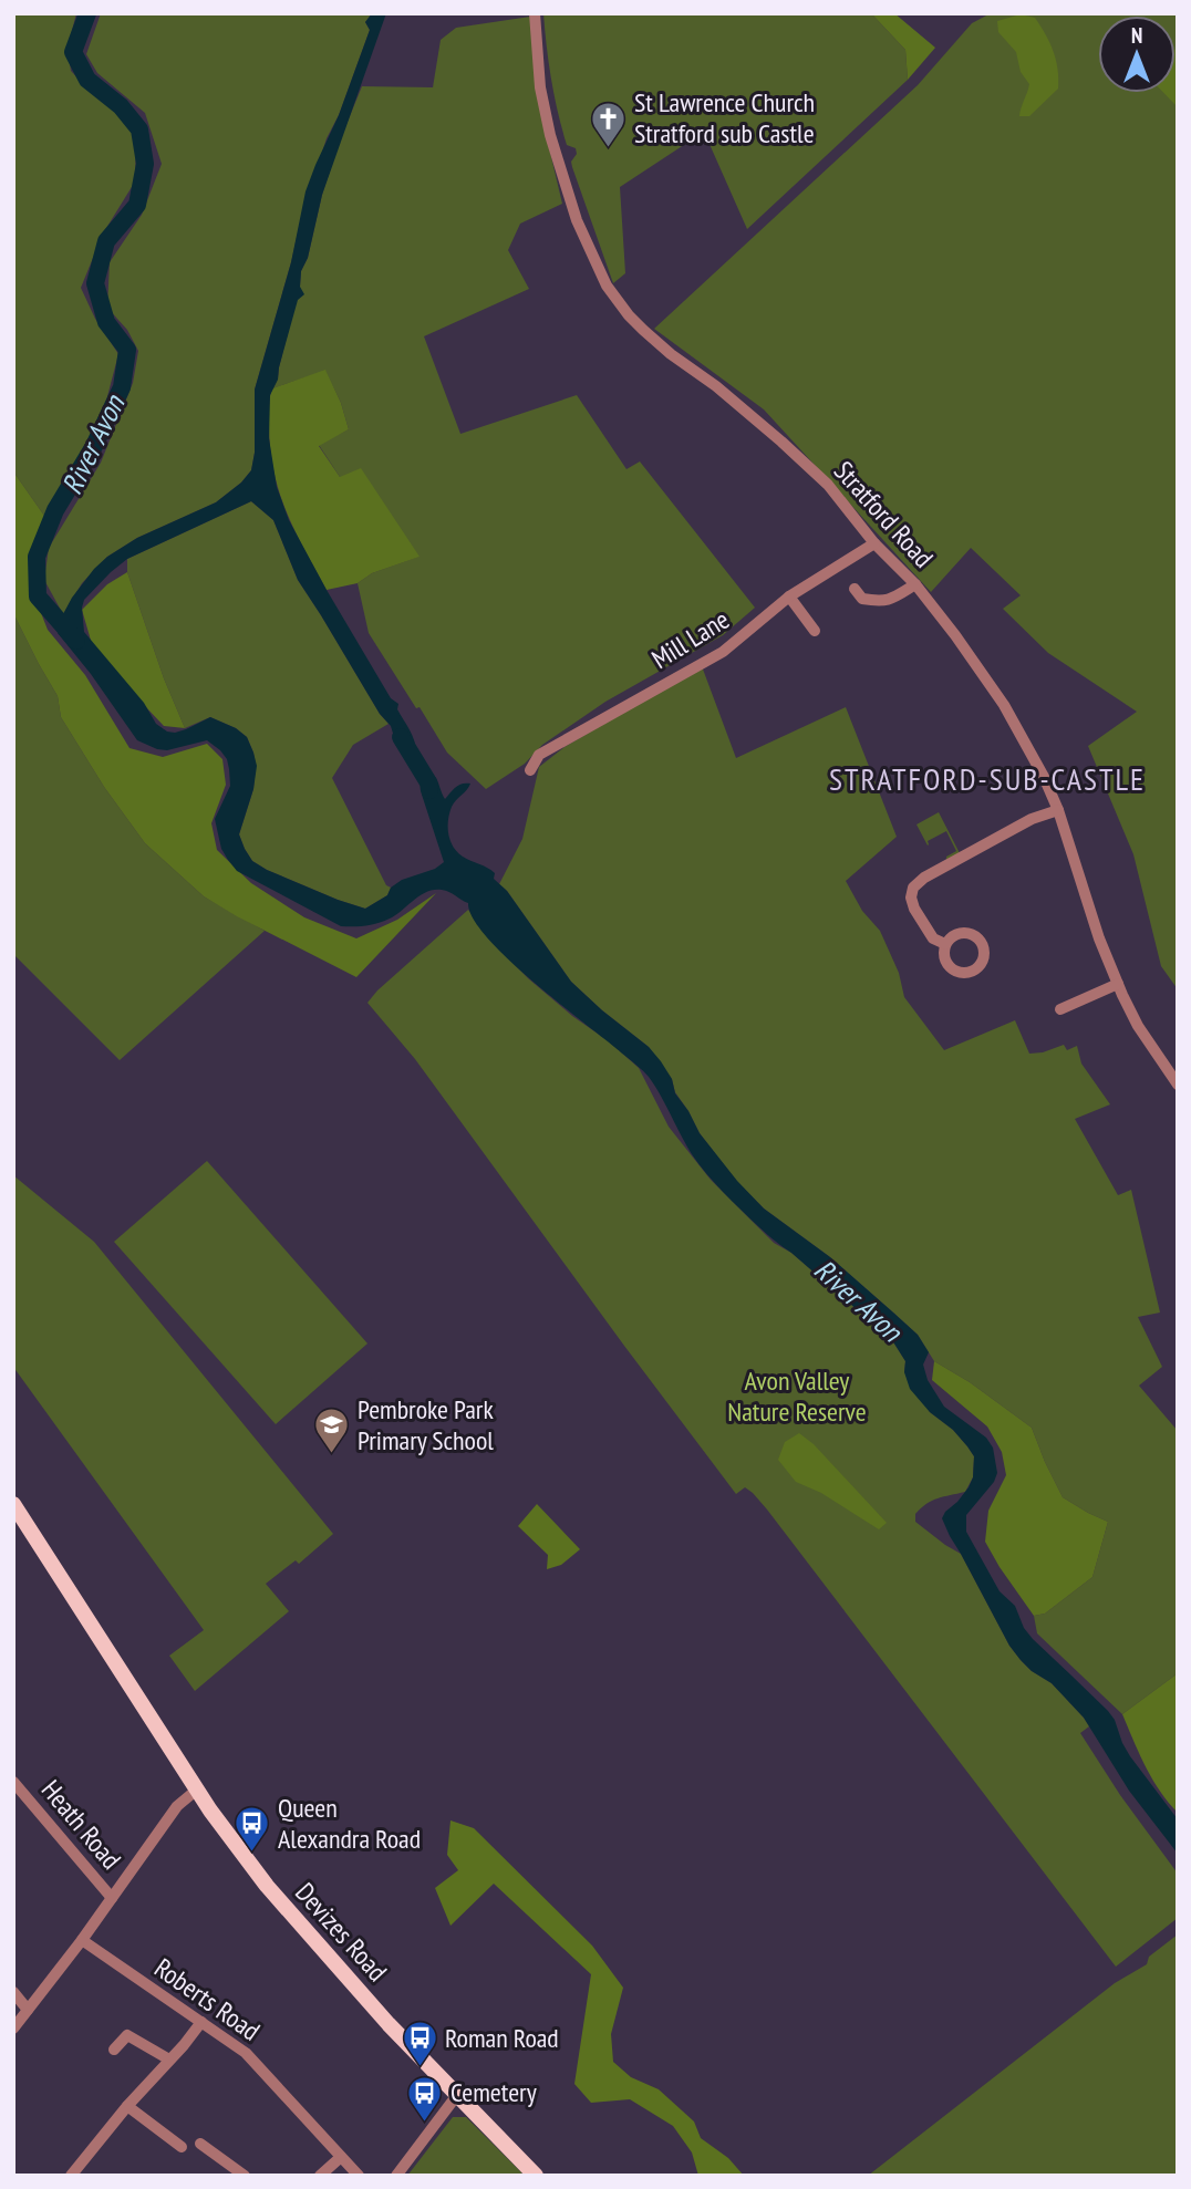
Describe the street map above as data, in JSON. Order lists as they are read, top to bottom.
{
  "streets": {
    "main road": ["Devizes Road"],
    "street": [
      "Stratford Road",
      "Mill Lane",
      "Heath Road",
      "Roberts Road"
    ]
  },
  "crossings": [
    ["Stratford Road", "Mill Lane"]
  ],
  "districts": ["STRATFORD-SUB-CASTLE"],
  "water": ["River Avon"],
  "parks": ["Avon Valley Nature Reserve"],
  "places": {
    "church": ["St Lawrence Church Stratford sub Castle"],
    "school or university": ["Pembroke Park Primary School"],
    "bus stop": ["Queen Alexandra Road", "Roman Road", "Cemetery"]
  },
  "north": "top"
}
